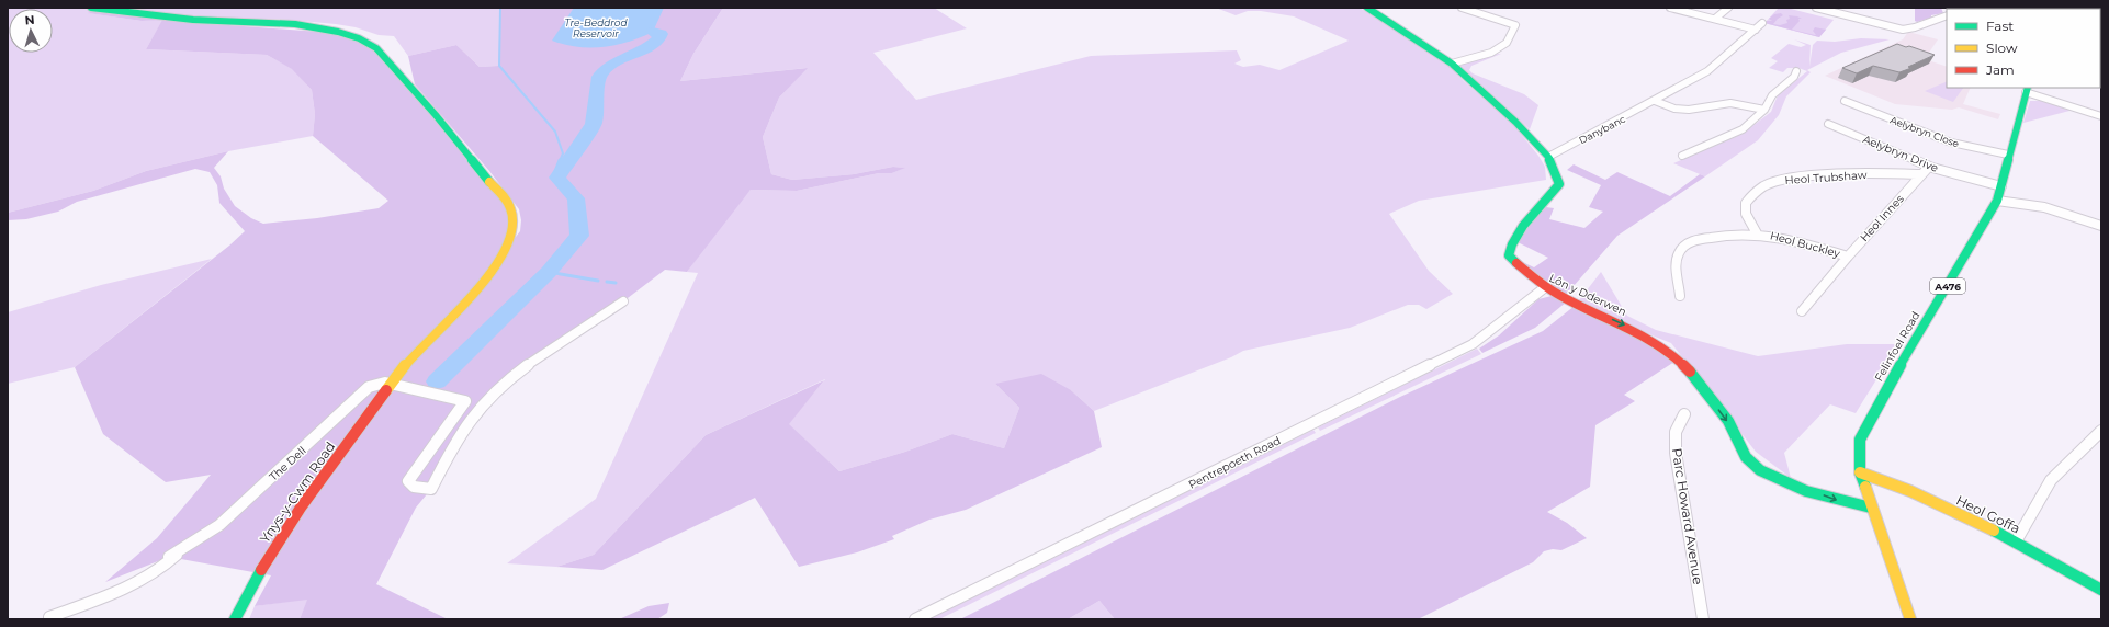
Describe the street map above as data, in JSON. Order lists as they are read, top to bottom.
{
  "streets": {
    "main road": [
      "A476",
      "Lôn y Dderwen",
      "Felinfoel Road",
      "Ynys-y-Cwm Road",
      "Heol Goffa"
    ],
    "street": [
      "Danybanc",
      "Aelybryn Close",
      "Aelybryn Drive",
      "Heol Trubshaw",
      "Heol Innes",
      "Heol Buckley",
      "Pentrepoeth Road",
      "The Dell",
      "Parc Howard Avenue"
    ]
  },
  "crossings": [
    ["Danybanc", "Lôn y Dderwen"],
    ["Aelybryn Close", "Felinfoel Road"],
    ["Aelybryn Drive", "Heol Innes"],
    ["Aelybryn Drive", "Felinfoel Road"],
    ["Heol Trubshaw", "Heol Innes"],
    ["Heol Trubshaw", "Heol Buckley"],
    ["Heol Innes", "Heol Buckley"],
    ["Lôn y Dderwen", "Felinfoel Road"],
    ["Lôn y Dderwen", "Pentrepoeth Road"],
    ["Felinfoel Road", "Heol Goffa"],
    ["The Dell", "Ynys-y-Cwm Road"]
  ],
  "one_way": ["Lôn y Dderwen"],
  "water": ["Tre-Beddrod Reservoir"],
  "legend": ["Fast", "Slow", "Jam"],
  "north": "top"
}
